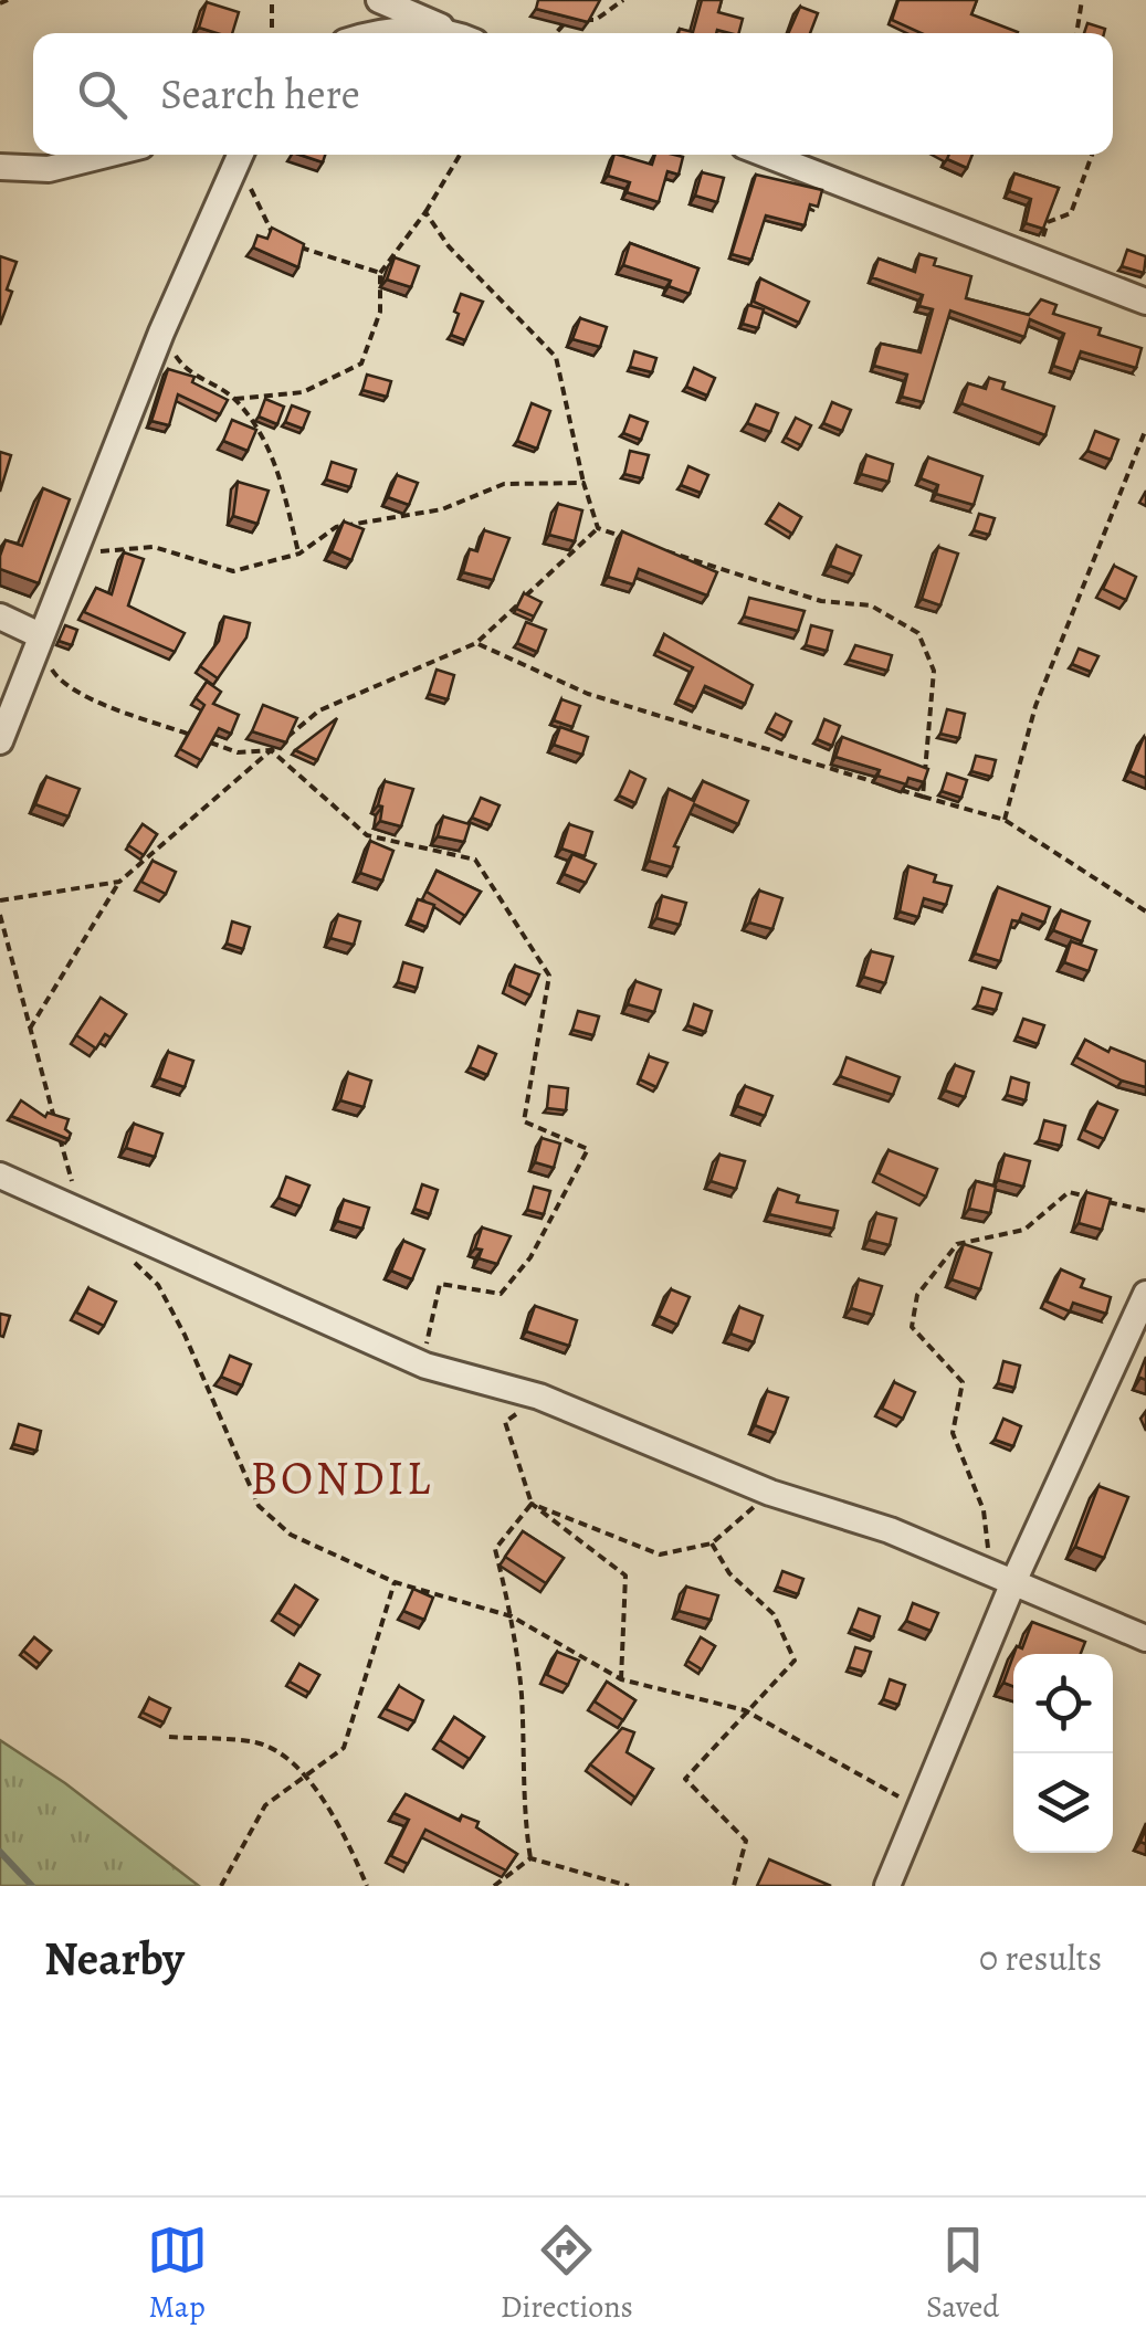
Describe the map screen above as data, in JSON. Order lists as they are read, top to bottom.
{
  "districts": ["BONDIL"],
  "page": {
    "search": "Search here",
    "heading": ["Nearby", "0 results"],
    "nav": ["Map", "Directions", "Saved"]
  }
}
